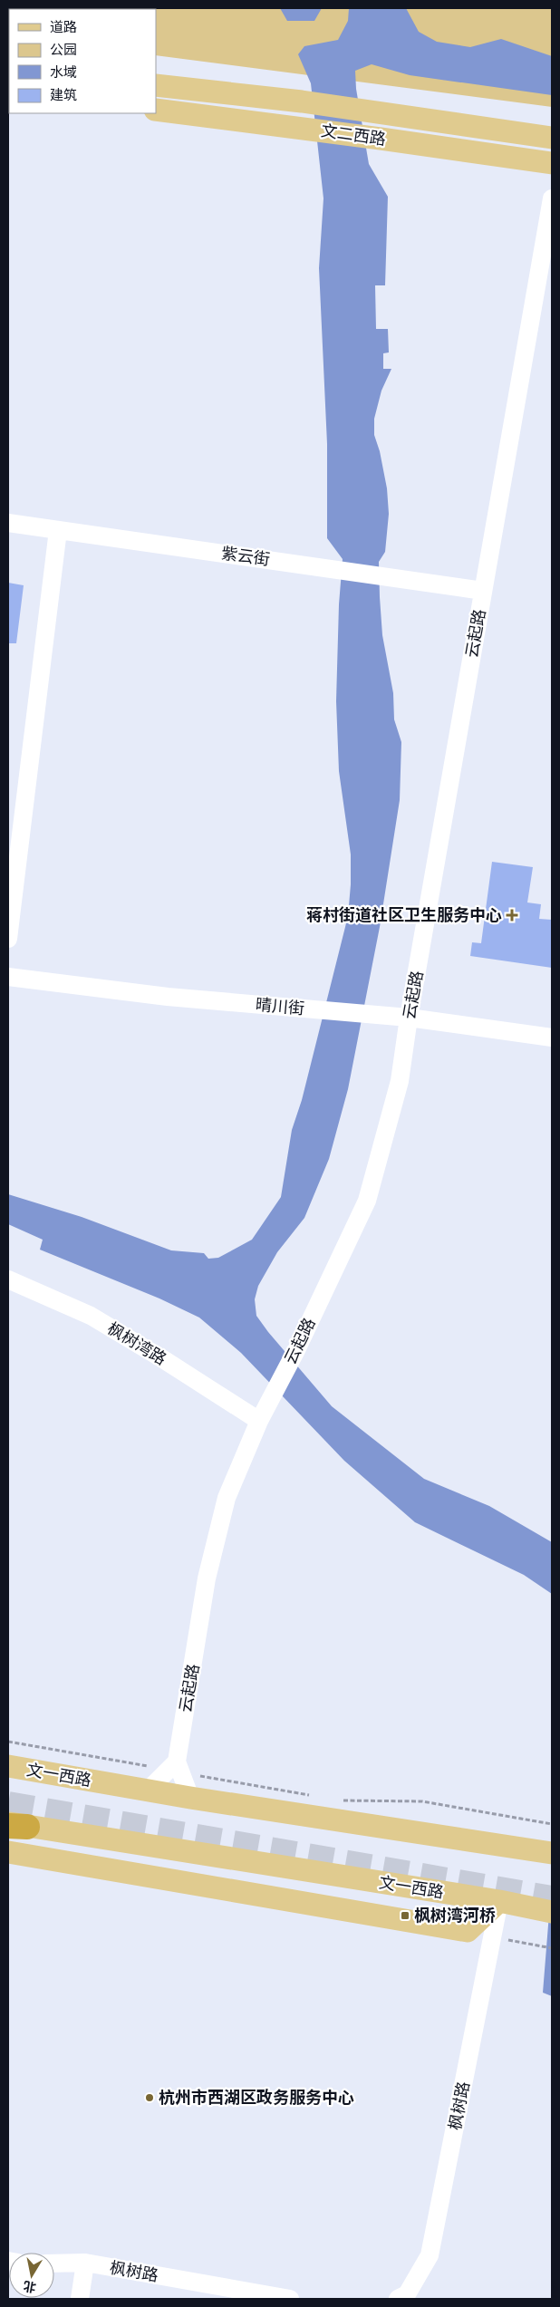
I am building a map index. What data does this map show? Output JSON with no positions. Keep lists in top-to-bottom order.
{
  "streets": {
    "main road": ["文二西路", "文一西路"],
    "street": [
      "紫云街",
      "云起路",
      "晴川街",
      "枫树湾路",
      "枫树路"
    ]
  },
  "crossings": [
    ["紫云街", "云起路"],
    ["云起路", "晴川街"],
    ["云起路", "枫树湾路"],
    ["云起路", "文一西路"],
    ["文一西路", "枫树路"]
  ],
  "places": {
    "health": ["蒋村街道社区卫生服务中心"],
    "transit": ["枫树湾河桥"],
    "other": ["杭州市西湖区政务服务中心"]
  },
  "legend": [
    "道路",
    "公园",
    "水域",
    "建筑"
  ],
  "north": "bottom"
}
